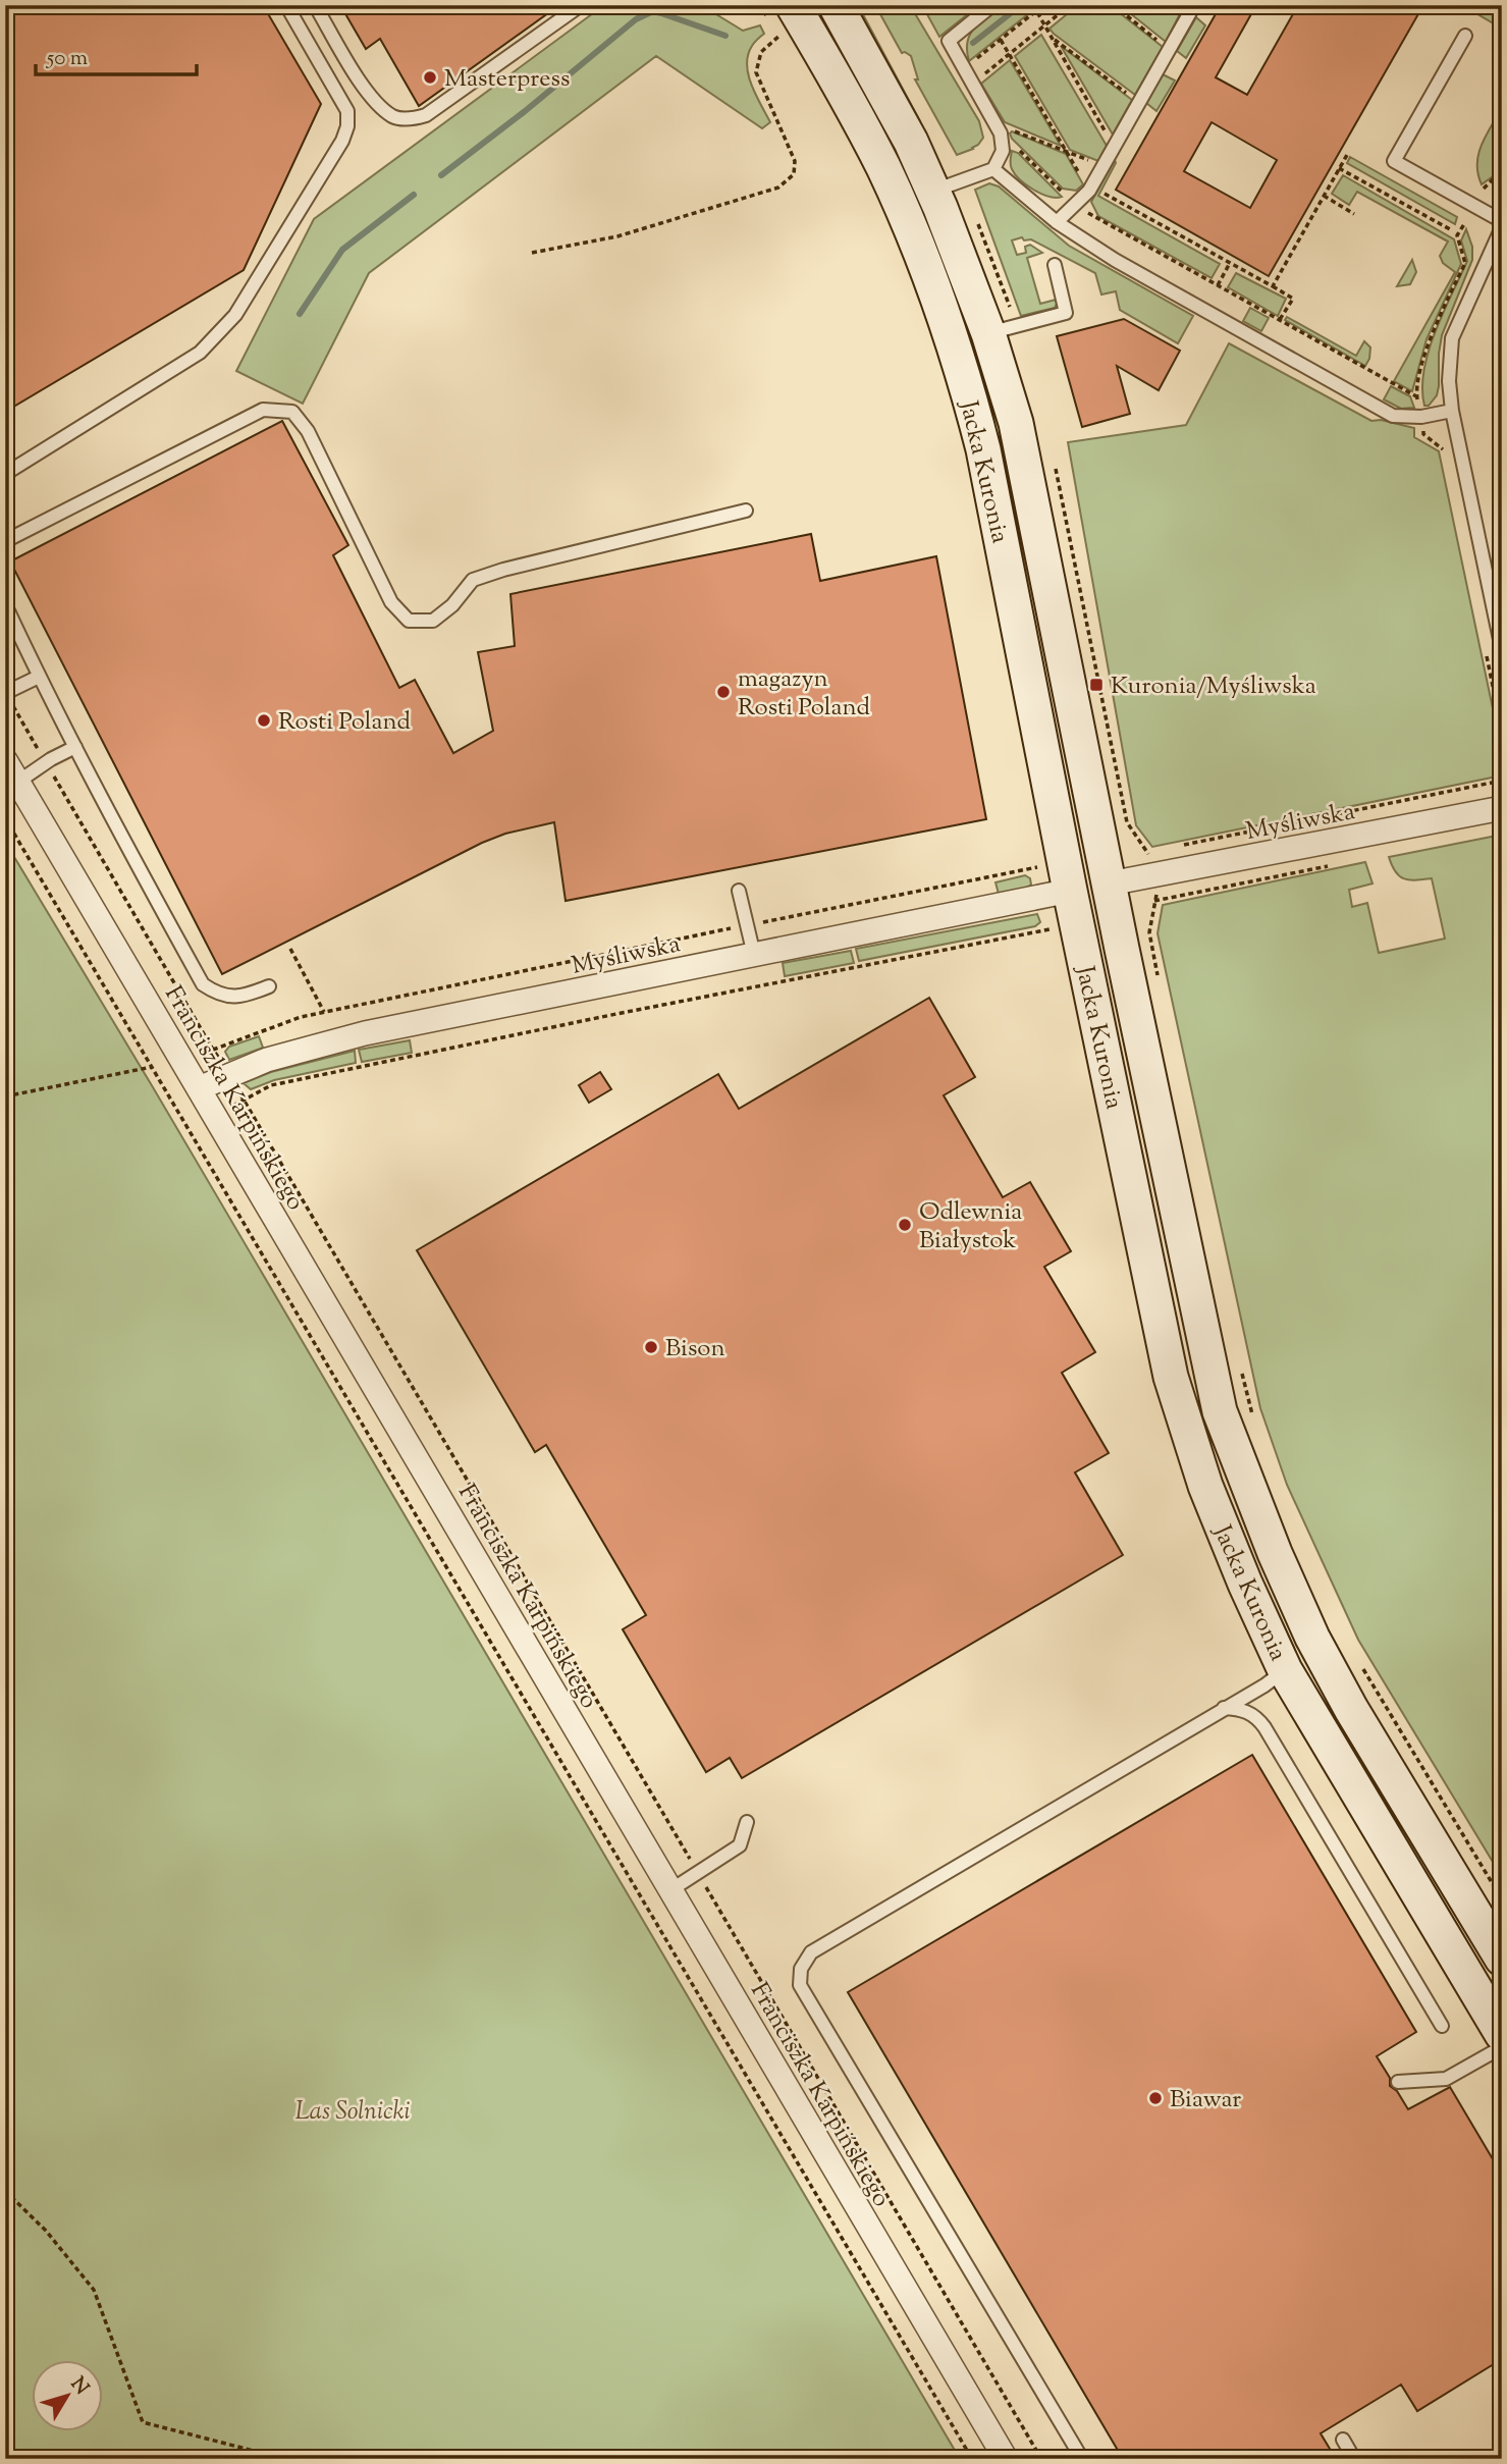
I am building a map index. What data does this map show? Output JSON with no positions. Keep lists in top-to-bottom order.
{
  "streets": {
    "main road": ["Jacka Kuronia"],
    "street": ["Myśliwska", "Franciszka Karpińskiego"]
  },
  "crossings": [
    ["Jacka Kuronia", "Myśliwska"],
    ["Myśliwska", "Franciszka Karpińskiego"]
  ],
  "parks": ["Las Solnicki"],
  "places": {
    "other": [
      "Masterpress",
      "magazyn Rosti Poland",
      "Rosti Poland",
      "Odlewnia Białystok",
      "Bison",
      "Biawar"
    ],
    "transit": ["Kuronia/Myśliwska"]
  },
  "scale_bar": "50 m",
  "north": "top right"
}
